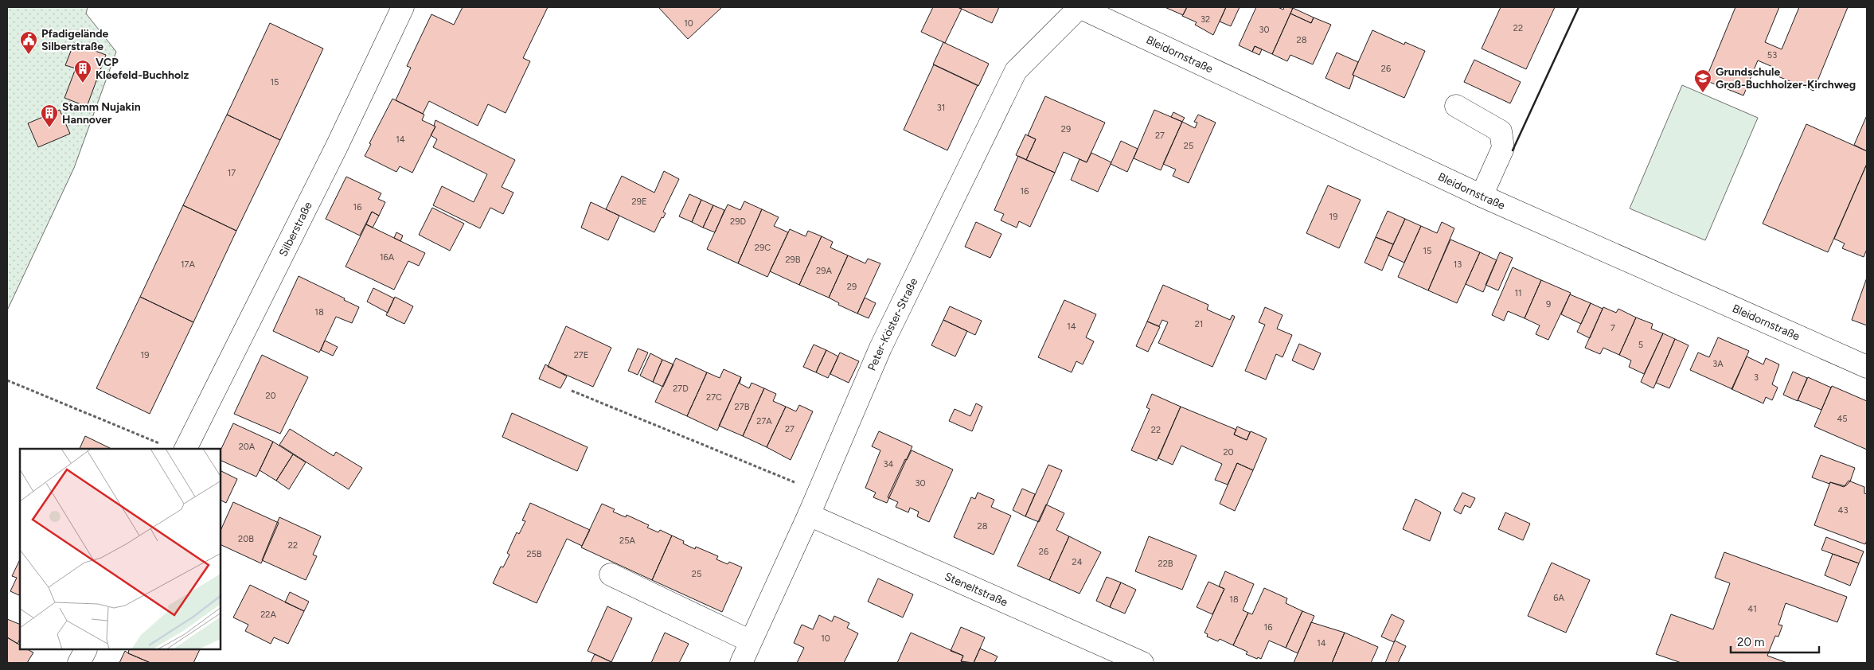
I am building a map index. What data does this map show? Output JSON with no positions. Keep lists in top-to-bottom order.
{
  "streets": {
    "street": [
      "Bleidornstraße",
      "Silberstraße",
      "Peter-Köster-Straße",
      "Steneltstraße"
    ]
  },
  "crossings": [
    ["Bleidornstraße", "Peter-Köster-Straße"],
    ["Peter-Köster-Straße", "Steneltstraße"]
  ],
  "places": {
    "public building": ["Pfadigelände Silberstraße"],
    "building": ["VCP Kleefeld-Buchholz", "Stamm Nujakin Hannover"],
    "school or university": ["Grundschule Groß-Buchholzer-Kirchweg"]
  },
  "house_numbers": [
    "32",
    "10",
    "22",
    "30",
    "28",
    "53",
    "26",
    "15",
    "31",
    "29",
    "27",
    "14",
    "25",
    "17",
    "16",
    "29E",
    "16",
    "19",
    "29D",
    "29C",
    "15",
    "16A",
    "29B",
    "17A",
    "13",
    "29A",
    "29",
    "11",
    "9",
    "18",
    "21",
    "14",
    "7",
    "5",
    "19",
    "27E",
    "3A",
    "3",
    "27D",
    "20",
    "27C",
    "27B",
    "45",
    "27A",
    "27",
    "22",
    "20A",
    "20",
    "34",
    "30",
    "43",
    "28",
    "20B",
    "25A",
    "22",
    "26",
    "25B",
    "24",
    "22B",
    "25",
    "6A",
    "18",
    "41",
    "22A",
    "16",
    "10",
    "14"
  ],
  "scale_bar": "20 m"
}
